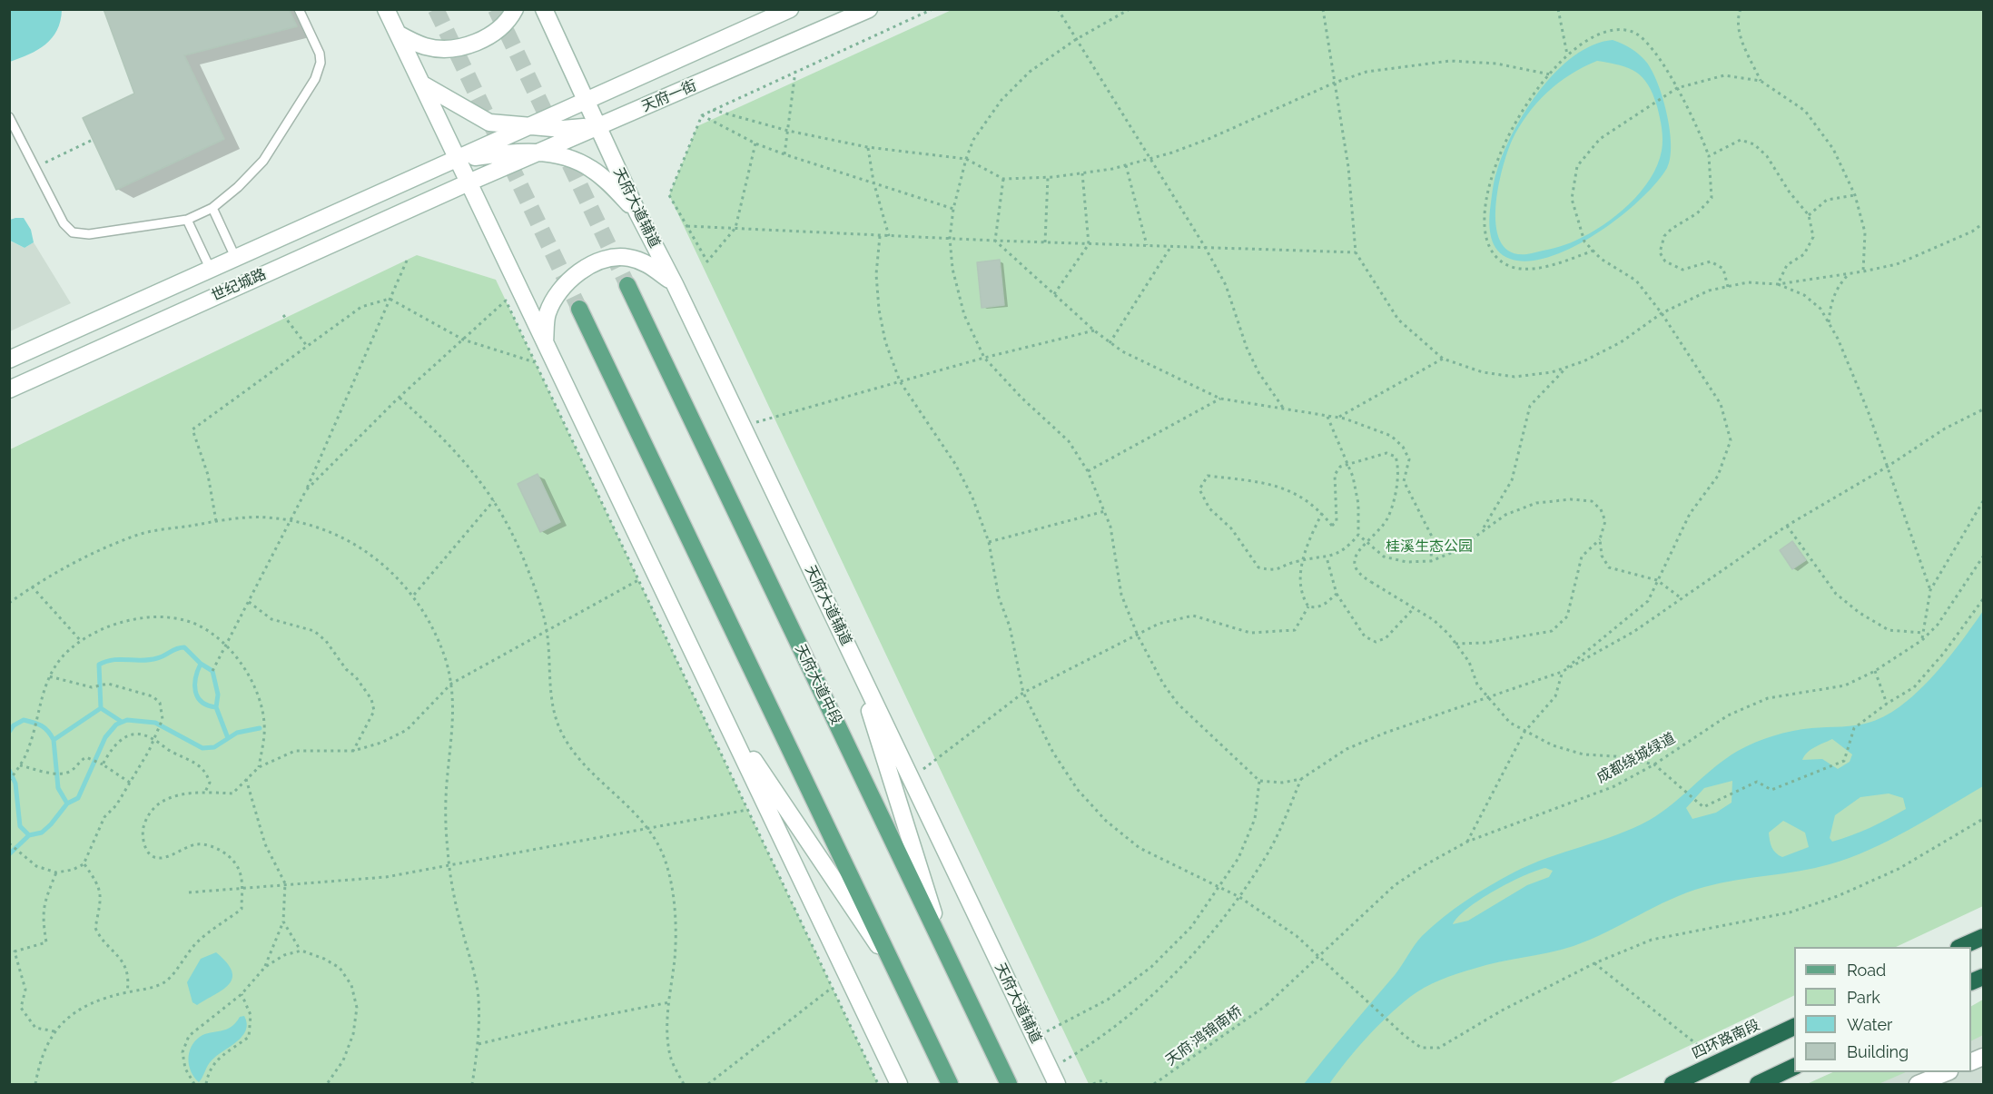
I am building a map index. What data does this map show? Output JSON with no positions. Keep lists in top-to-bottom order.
{
  "streets": {
    "highway": ["四环路南段"],
    "main road": ["天府大道中段"],
    "street": ["天府一街", "天府大道辅道", "世纪城路"],
    "path": ["成都绕城绿道", "天府·鸿锦南桥"]
  },
  "crossings": [
    ["天府一街", "天府大道辅道"],
    ["天府一街", "世纪城路"],
    ["成都绕城绿道", "天府·鸿锦南桥"]
  ],
  "parks": ["桂溪生态公园"],
  "legend": [
    "Road",
    "Park",
    "Water",
    "Building"
  ]
}
